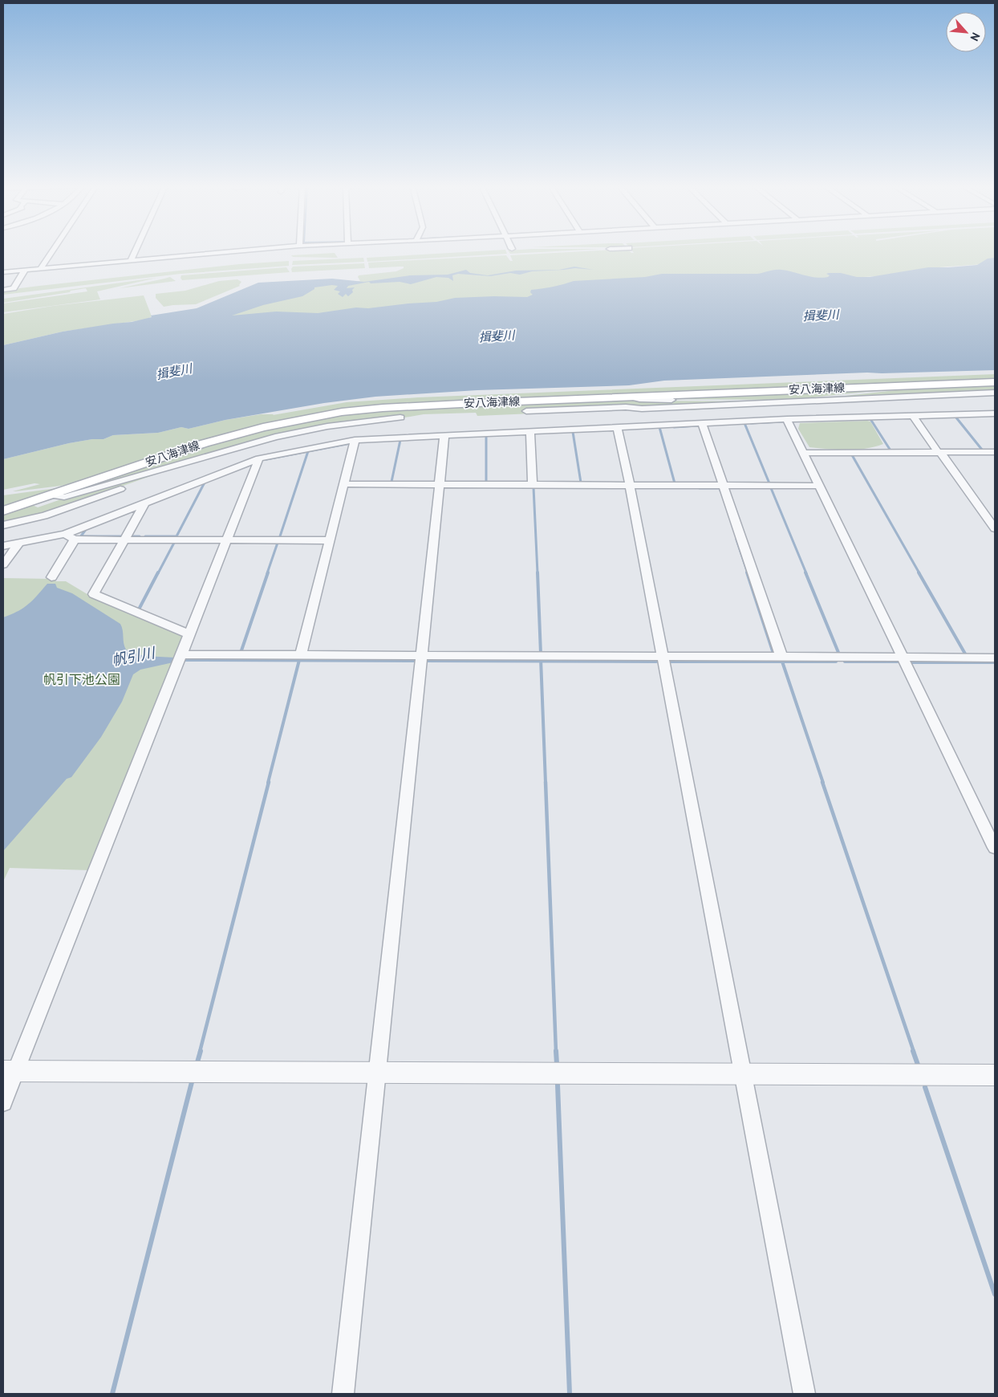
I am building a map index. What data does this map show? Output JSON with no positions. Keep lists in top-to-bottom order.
{
  "streets": {
    "main road": ["安八海津線"]
  },
  "water": ["揖斐川", "帆引川"],
  "parks": ["帆引下池公園"],
  "north": "bottom right"
}
